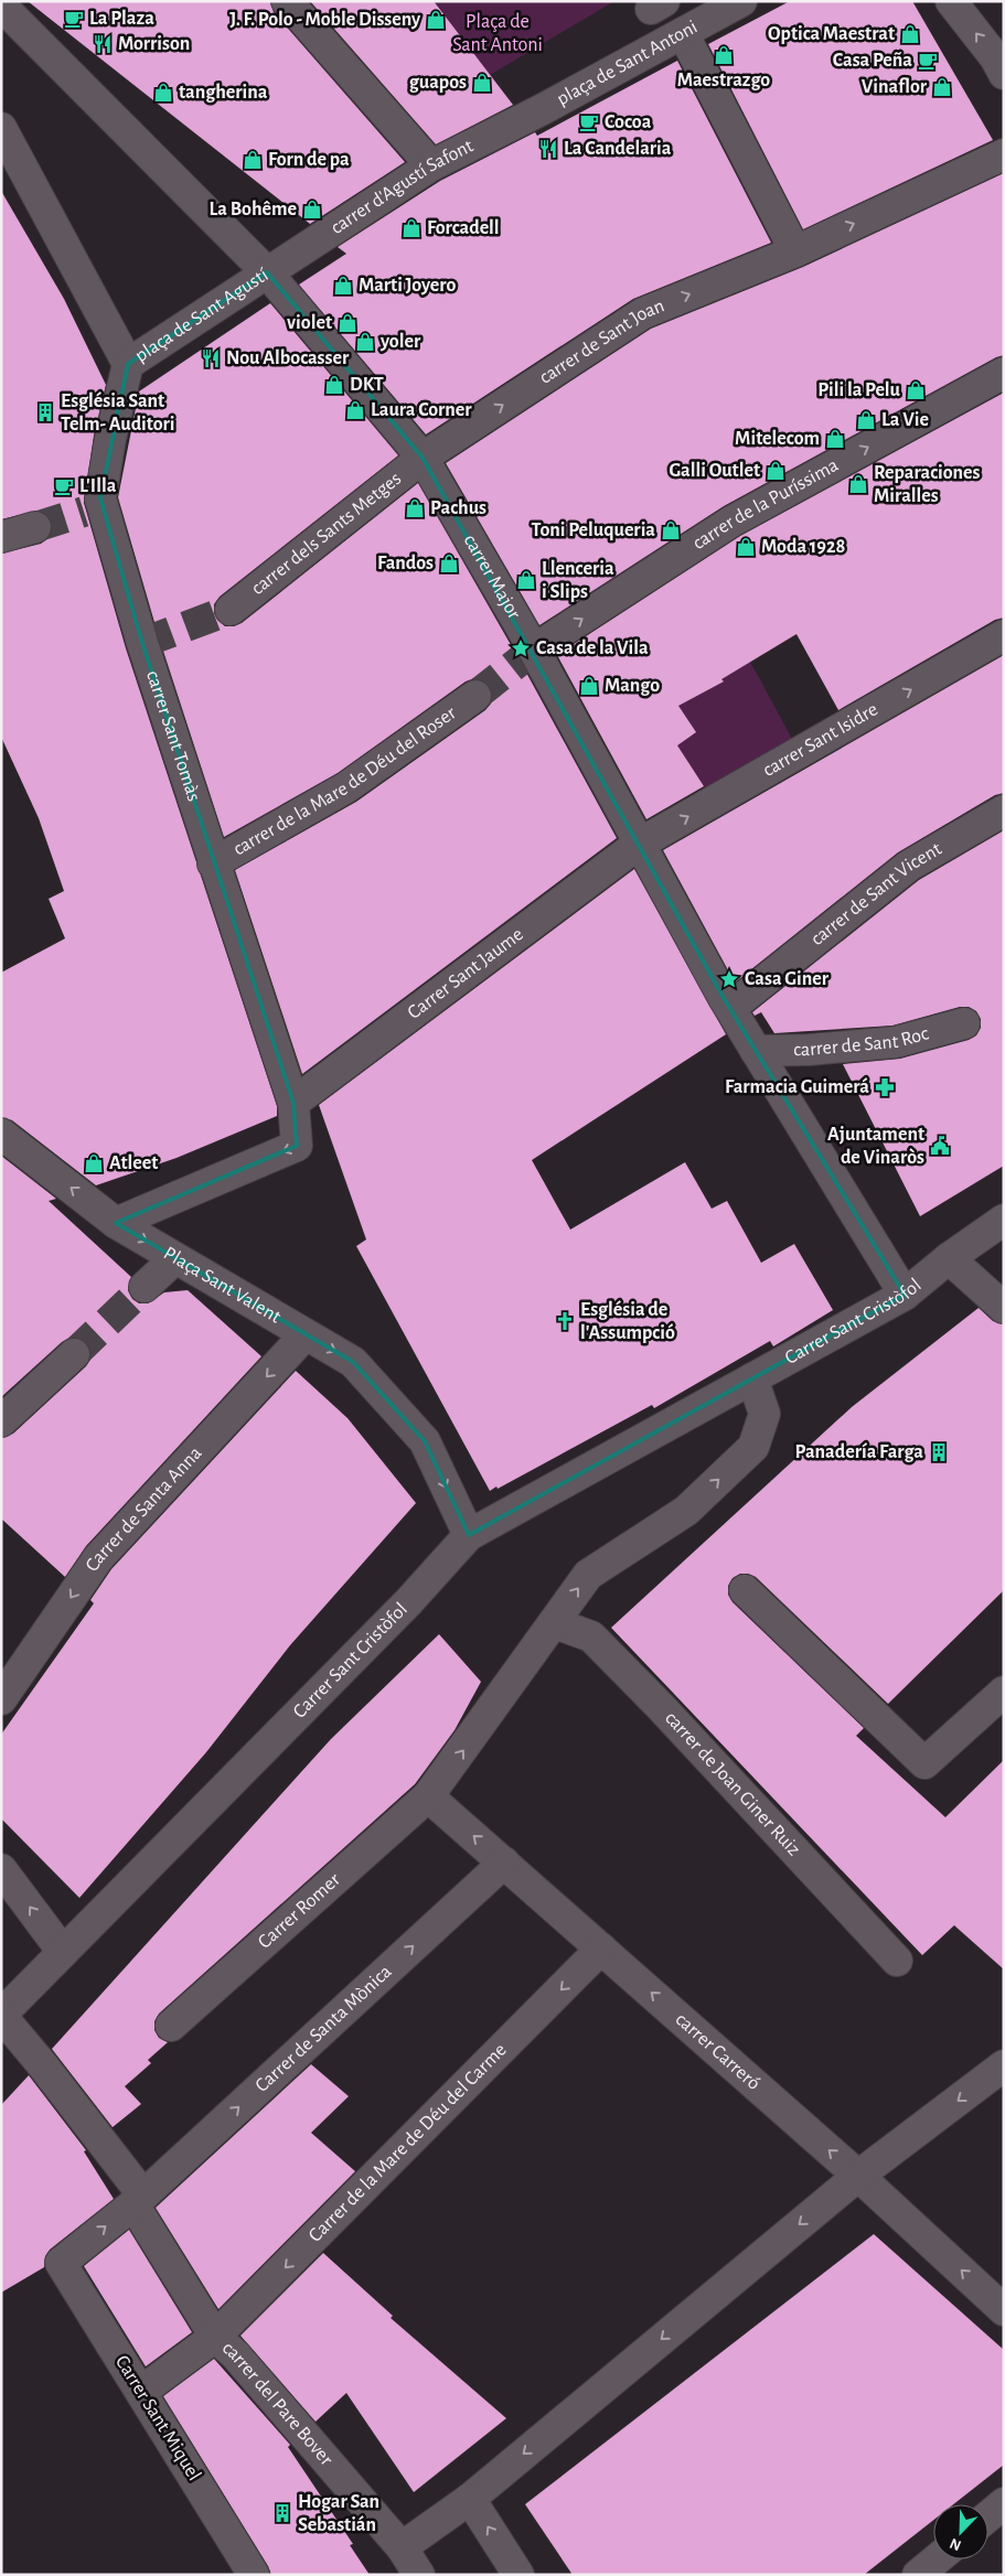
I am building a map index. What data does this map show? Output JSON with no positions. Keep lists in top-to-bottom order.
{
  "streets": {
    "street": [
      "plaça de Sant Antoni",
      "carrer d'Agustí Safont",
      "plaça de Sant Agustí",
      "carrer de Sant Joan",
      "carrer de la Puríssima",
      "carrer dels Sants Metges",
      "carrer Major",
      "carrer Sant Tomàs",
      "carrer Sant Isidre",
      "carrer de la Mare de Déu del Roser",
      "carrer de Sant Vicent",
      "Carrer Sant Jaume",
      "carrer de Sant Roc",
      "Plaça Sant Valent",
      "Carrer Sant Cristòfol",
      "Carrer de Santa Anna",
      "carrer de Joan Giner Ruiz",
      "Carrer Romer",
      "Carrer de Santa Mònica",
      "carrer Carreró",
      "Carrer de la Mare de Déu del Carme",
      "carrer del Pare Bover",
      "Carrer Sant Miquel"
    ]
  },
  "crossings": [
    ["plaça de Sant Antoni", "carrer d'Agustí Safont"],
    ["carrer d'Agustí Safont", "plaça de Sant Agustí"],
    ["carrer d'Agustí Safont", "carrer Major"],
    ["plaça de Sant Agustí", "carrer Major"],
    ["plaça de Sant Agustí", "carrer Sant Tomàs"],
    ["carrer de Sant Joan", "carrer dels Sants Metges"],
    ["carrer de Sant Joan", "carrer Major"],
    ["carrer de la Puríssima", "carrer Major"],
    ["carrer dels Sants Metges", "carrer Major"],
    ["carrer Major", "carrer Sant Isidre"],
    ["carrer Major", "carrer de Sant Vicent"],
    ["carrer Major", "Carrer Sant Jaume"],
    ["carrer Major", "carrer de Sant Roc"],
    ["carrer Major", "Carrer Sant Cristòfol"],
    ["carrer Sant Tomàs", "carrer de la Mare de Déu del Roser"],
    ["carrer Sant Tomàs", "Carrer Sant Jaume"],
    ["carrer Sant Isidre", "Carrer Sant Jaume"],
    ["Plaça Sant Valent", "Carrer Sant Cristòfol"],
    ["Plaça Sant Valent", "Carrer de Santa Anna"],
    ["Carrer Romer", "carrer Carreró"],
    ["Carrer de Santa Mònica", "carrer Carreró"],
    ["Carrer de Santa Mònica", "Carrer Sant Miquel"],
    ["carrer Carreró", "Carrer de la Mare de Déu del Carme"],
    ["Carrer de la Mare de Déu del Carme", "carrer del Pare Bover"],
    ["Carrer de la Mare de Déu del Carme", "Carrer Sant Miquel"]
  ],
  "one_way": [
    "carrer de Sant Joan",
    "carrer de la Puríssima",
    "carrer Sant Isidre",
    "Carrer de Santa Anna",
    "Carrer de Santa Mònica",
    "carrer Carreró",
    "Carrer de la Mare de Déu del Carme"
  ],
  "parks": ["Plaça de Sant Antoni"],
  "places": {
    "cafe": [
      "La Plaza",
      "Casa Peña",
      "Cocoa",
      "L'Illa"
    ],
    "shop": [
      "J. F. Polo - Moble Disseny",
      "Optica Maestrat",
      "Maestrazgo",
      "guapos",
      "Vinaflor",
      "tangherina",
      "Forn de pa",
      "La Bohême",
      "Forcadell",
      "Marti Joyero",
      "violet",
      "yoler",
      "DKT",
      "Pili la Pelu",
      "Laura Corner",
      "La Vie",
      "Mitelecom",
      "Galli Outlet",
      "Reparaciones Miralles",
      "Pachus",
      "Toni Peluqueria",
      "Moda 1928",
      "Fandos",
      "Llenceria i Slips",
      "Mango",
      "Atleet"
    ],
    "restaurant": ["Morrison", "La Candelaria", "Nou Albocasser"],
    "building": ["Església Sant Telm- Auditori", "Panadería Farga", "Hogar San Sebastián"],
    "place": ["Casa de la Vila", "Casa Giner"],
    "pharmacy": ["Farmacia Guimerá"],
    "public building": ["Ajuntament de Vinaròs"],
    "church": ["Església de l'Assumpció"]
  },
  "north": "bottom left"
}
